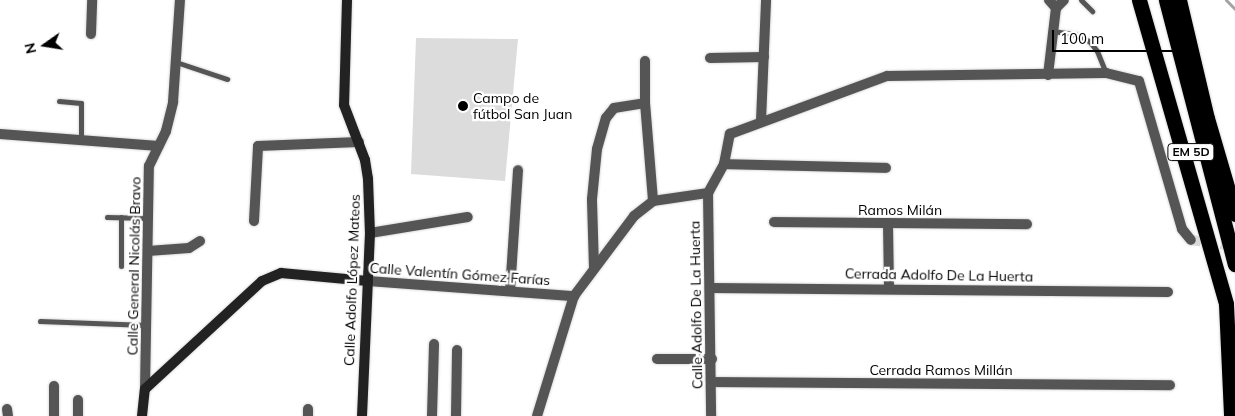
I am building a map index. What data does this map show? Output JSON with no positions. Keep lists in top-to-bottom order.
{
  "streets": {
    "highway": ["EM 5D"],
    "main road": ["Calle Valentín Gómez Farías", "Calle Adolfo López Mateos"],
    "street": [
      "Ramos Milán",
      "Calle General Nicolás Bravo",
      "Cerrada Adolfo De La Huerta",
      "Calle Adolfo De La Huerta",
      "Cerrada Ramos Millán"
    ]
  },
  "crossings": [
    ["Calle General Nicolás Bravo", "Calle Valentín Gómez Farías"],
    ["Calle Valentín Gómez Farías", "Calle Adolfo López Mateos"],
    ["Cerrada Adolfo De La Huerta", "Calle Adolfo De La Huerta"],
    ["Calle Adolfo De La Huerta", "Cerrada Ramos Millán"]
  ],
  "places": ["Campo de fútbol San Juan"],
  "scale_bar": "100 m",
  "north": "left"
}
